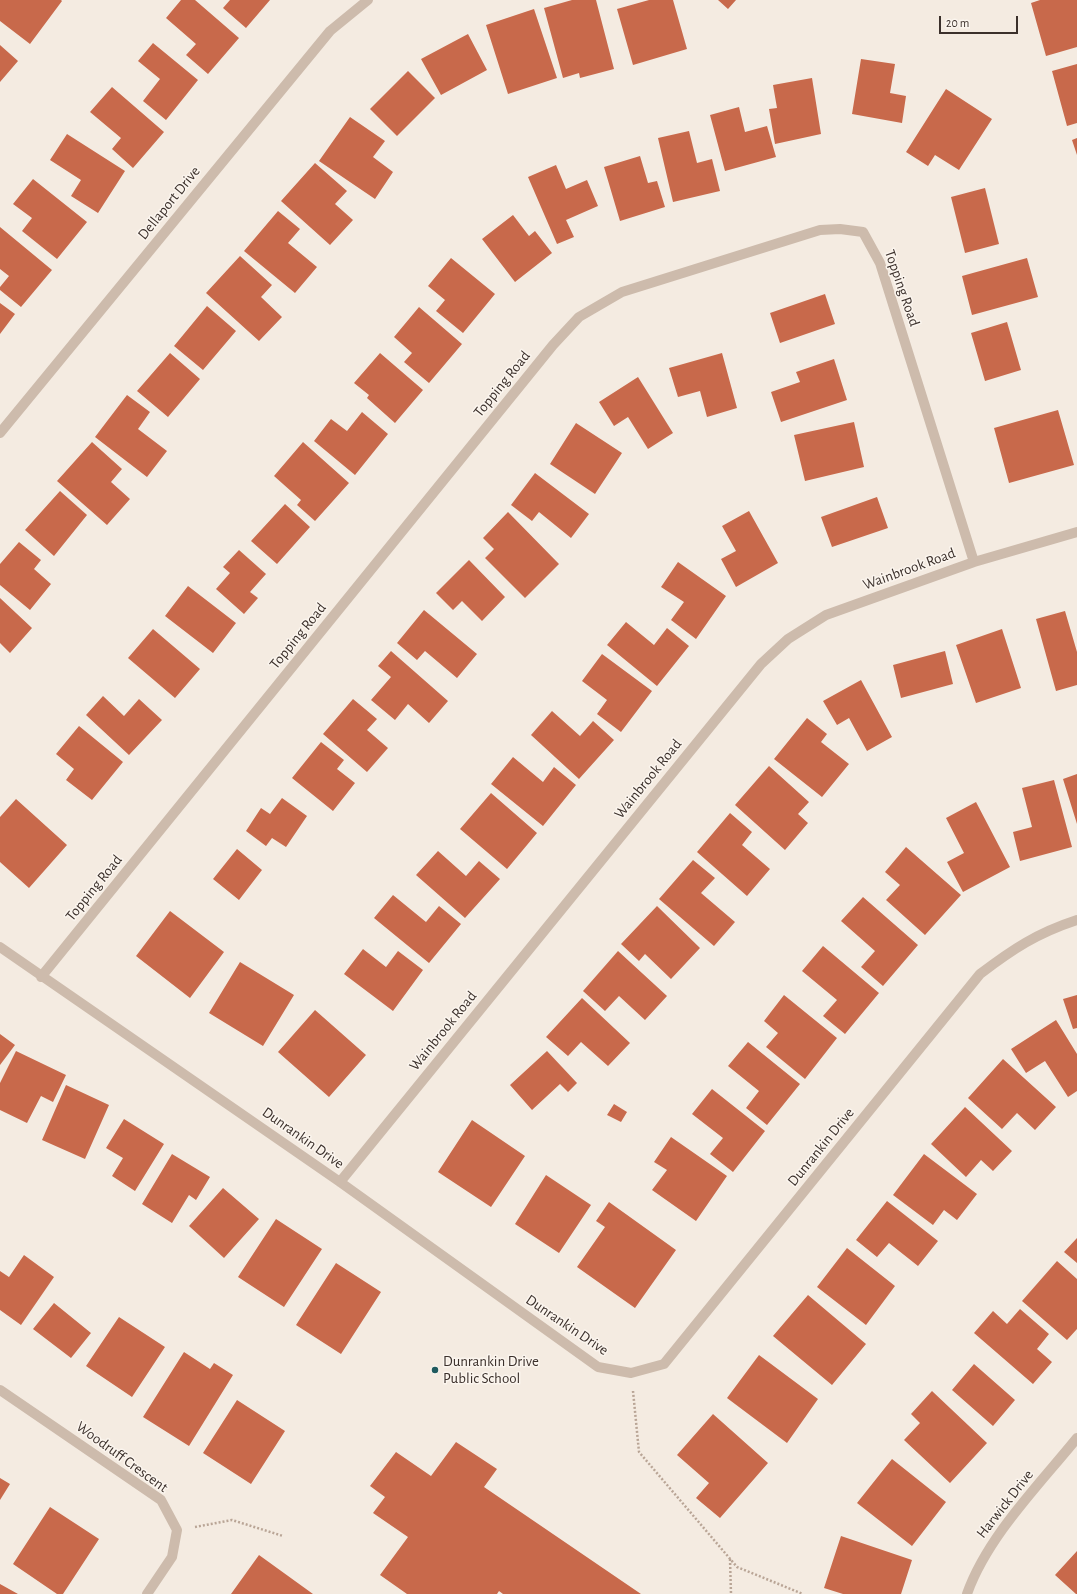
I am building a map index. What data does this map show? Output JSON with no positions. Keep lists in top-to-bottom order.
{
  "streets": {
    "street": [
      "Dellaport Drive",
      "Topping Road",
      "Wainbrook Road",
      "Dunrankin Drive",
      "Woodruff Crescent",
      "Harwick Drive"
    ]
  },
  "crossings": [
    ["Topping Road", "Wainbrook Road"],
    ["Topping Road", "Dunrankin Drive"],
    ["Wainbrook Road", "Dunrankin Drive"]
  ],
  "places": ["Dunrankin Drive Public School"],
  "scale_bar": "20 m"
}
